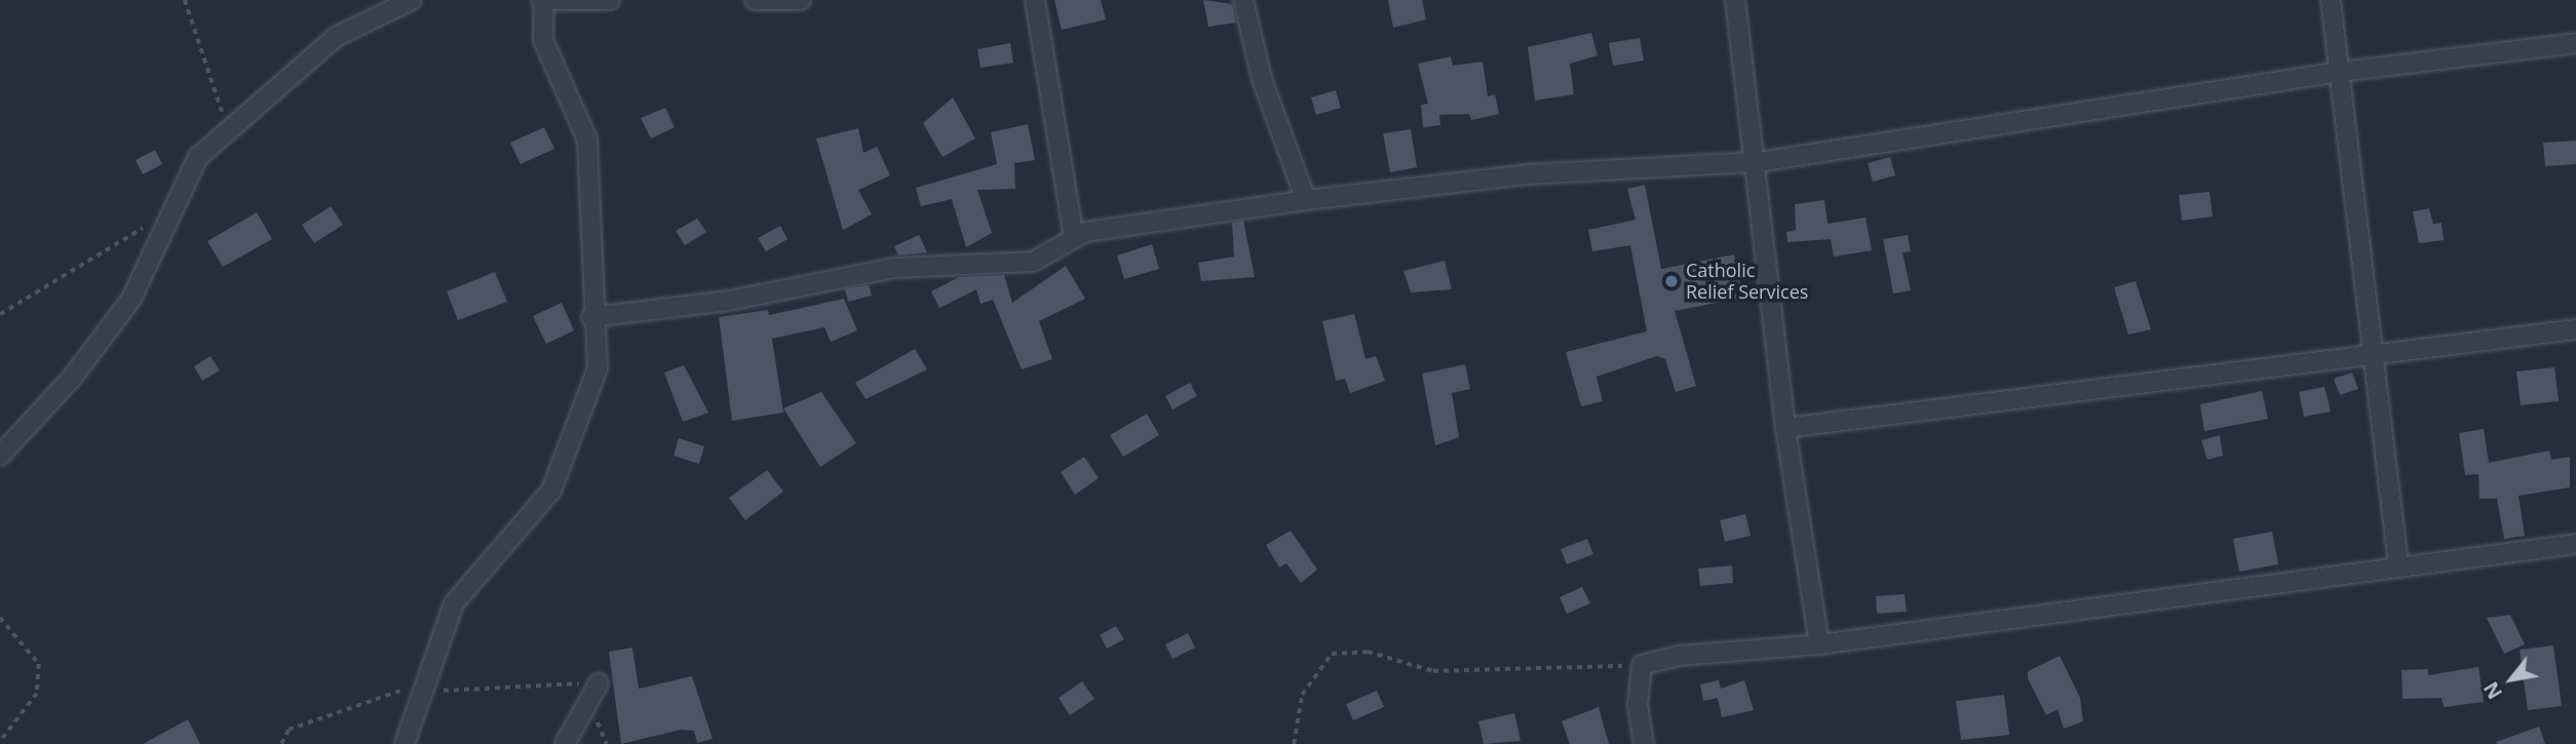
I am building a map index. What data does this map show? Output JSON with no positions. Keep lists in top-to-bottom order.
{
  "places": ["Catholic Relief Services"],
  "north": "bottom left"
}
